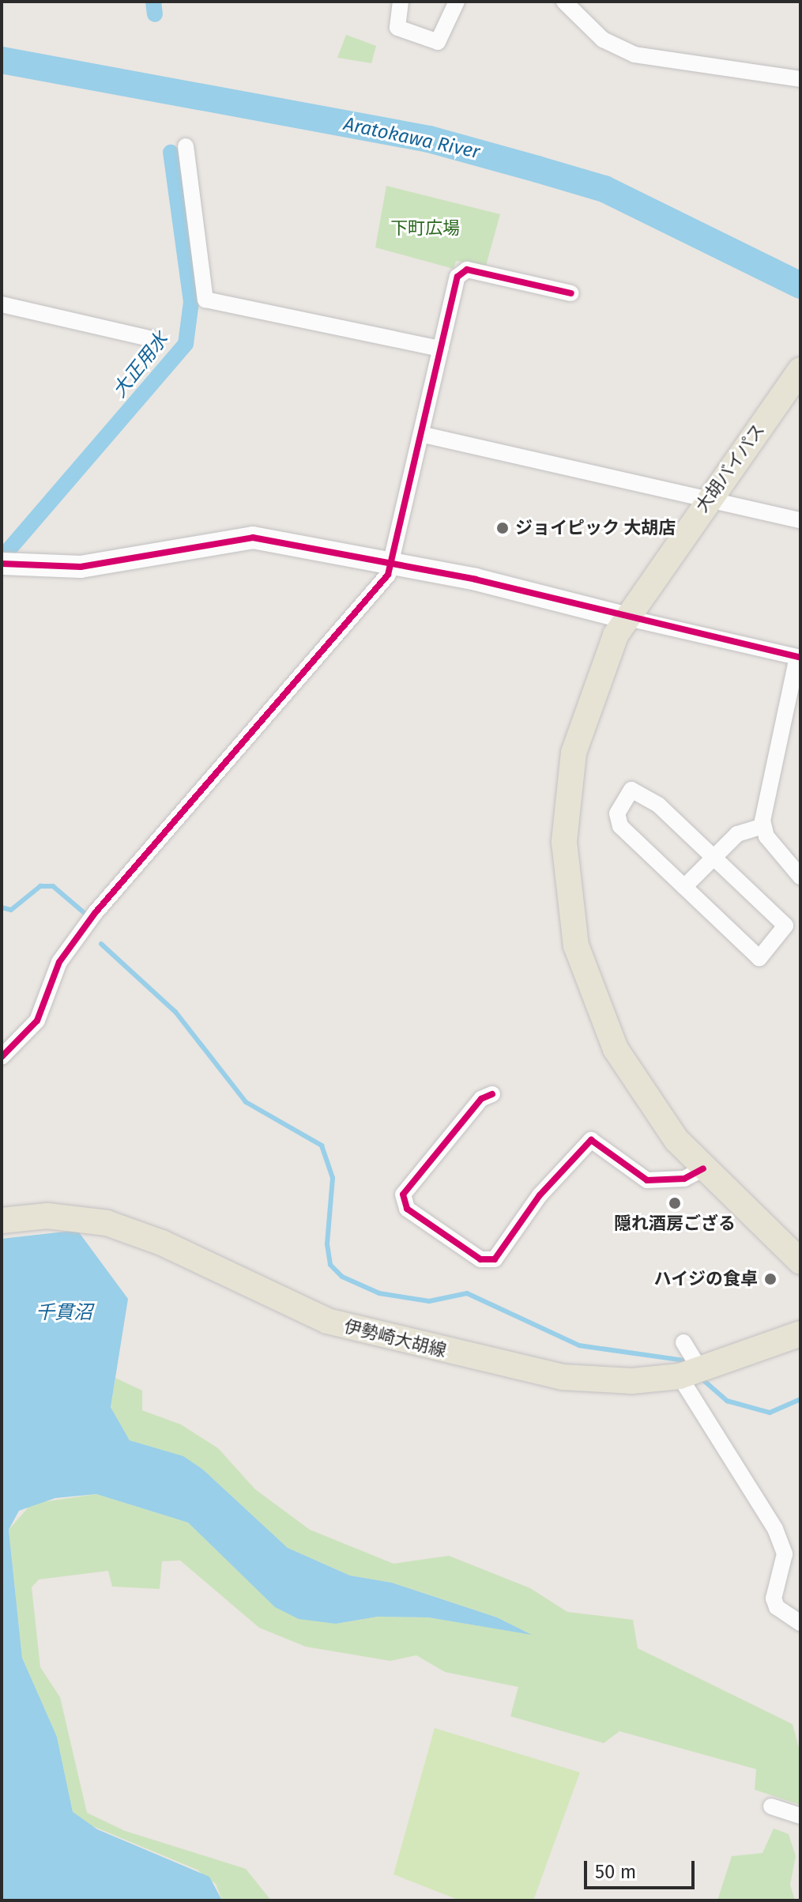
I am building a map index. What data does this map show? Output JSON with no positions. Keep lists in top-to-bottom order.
{
  "streets": {
    "main road": ["大胡バイパス", "伊勢崎大胡線"]
  },
  "water": ["Aratokawa River", "大正用水", "千貫沼"],
  "parks": ["下町広場"],
  "places": ["ジョイピック 大胡店", "隠れ酒房ござる", "ハイジの食卓"],
  "scale_bar": "50 m"
}
